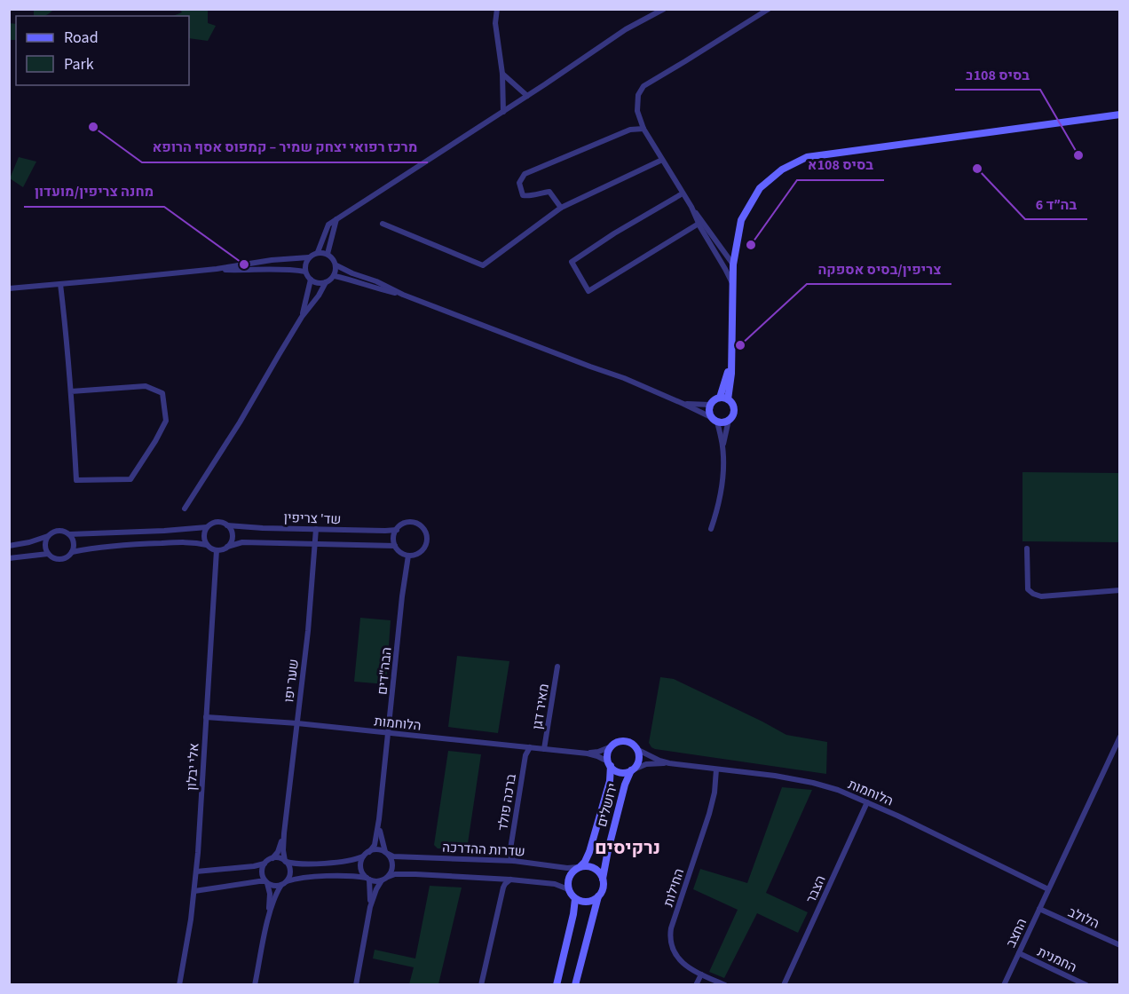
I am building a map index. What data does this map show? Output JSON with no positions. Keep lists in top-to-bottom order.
{
  "streets": {
    "street": [
      "שד' צריפין",
      "הבה\"דים",
      "שער יפו",
      "מאיר דגן",
      "הלוחמות",
      "אלי יבלון",
      "ברכה פולד",
      "ירושלים",
      "שדרות ההדרכה",
      "החילות",
      "הצבר",
      "הלולב",
      "החצב",
      "החמנית"
    ]
  },
  "crossings": [
    ["שד' צריפין", "הבה\"דים"],
    ["שד' צריפין", "שער יפו"],
    ["שד' צריפין", "אלי יבלון"],
    ["הבה\"דים", "הלוחמות"],
    ["הבה\"דים", "שדרות ההדרכה"],
    ["שער יפו", "הלוחמות"],
    ["מאיר דגן", "הלוחמות"],
    ["הלוחמות", "אלי יבלון"],
    ["הלוחמות", "ברכה פולד"],
    ["הלוחמות", "ירושלים"],
    ["הלוחמות", "החילות"],
    ["הלוחמות", "הצבר"],
    ["הלוחמות", "החצב"],
    ["ברכה פולד", "שדרות ההדרכה"],
    ["ירושלים", "שדרות ההדרכה"],
    ["הלולב", "החצב"],
    ["החצב", "החמנית"]
  ],
  "districts": ["נרקיסים"],
  "places": [
    "מרכז רפואי יצחק שמיר – קמפוס אסף הרופא",
    "בסיס 108ב",
    "בה״ד 6",
    "בסיס 108א",
    "מחנה צריפין/מועדון",
    "צריפין/בסיס אספקה"
  ],
  "legend": ["Road", "Park"]
}
